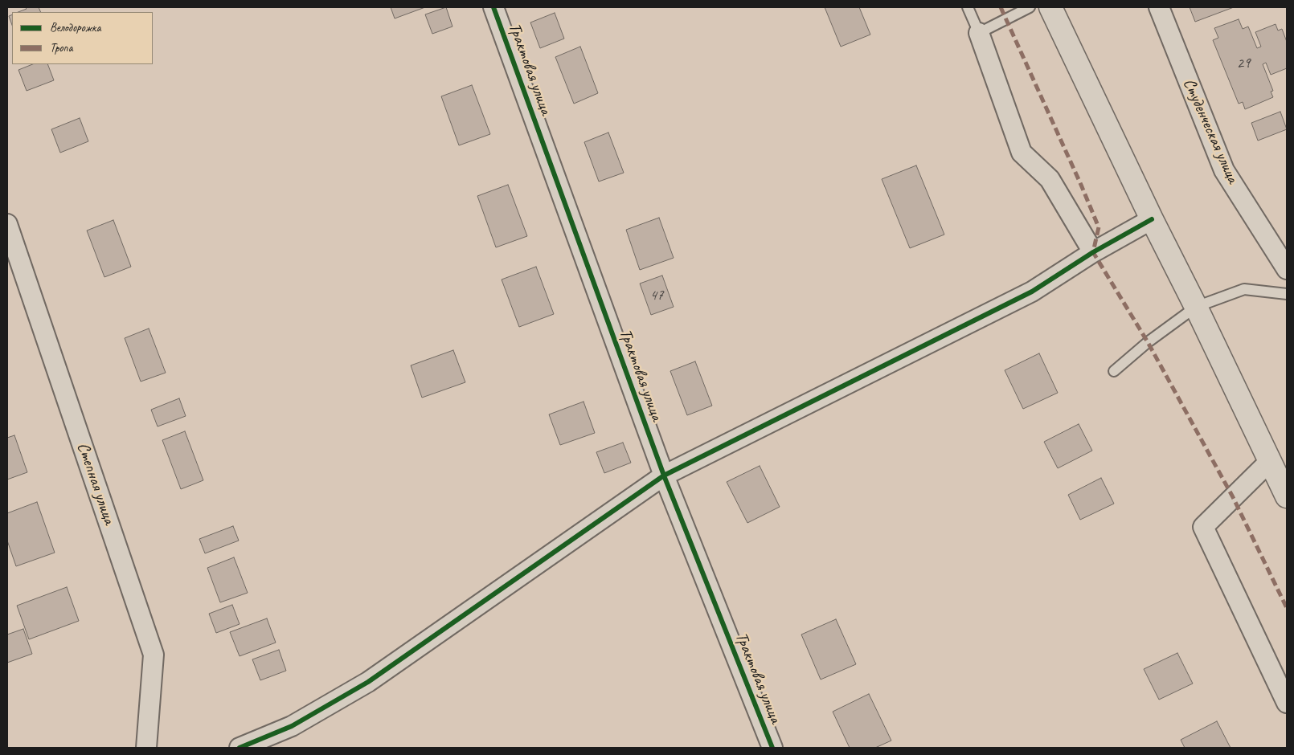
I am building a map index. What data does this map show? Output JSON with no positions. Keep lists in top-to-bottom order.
{
  "streets": {
    "street": ["Трактовая улица", "Студенческая улица", "Степная улица"]
  },
  "house_numbers": ["29", "47"],
  "legend": ["Велодорожка", "Тропа"]
}
